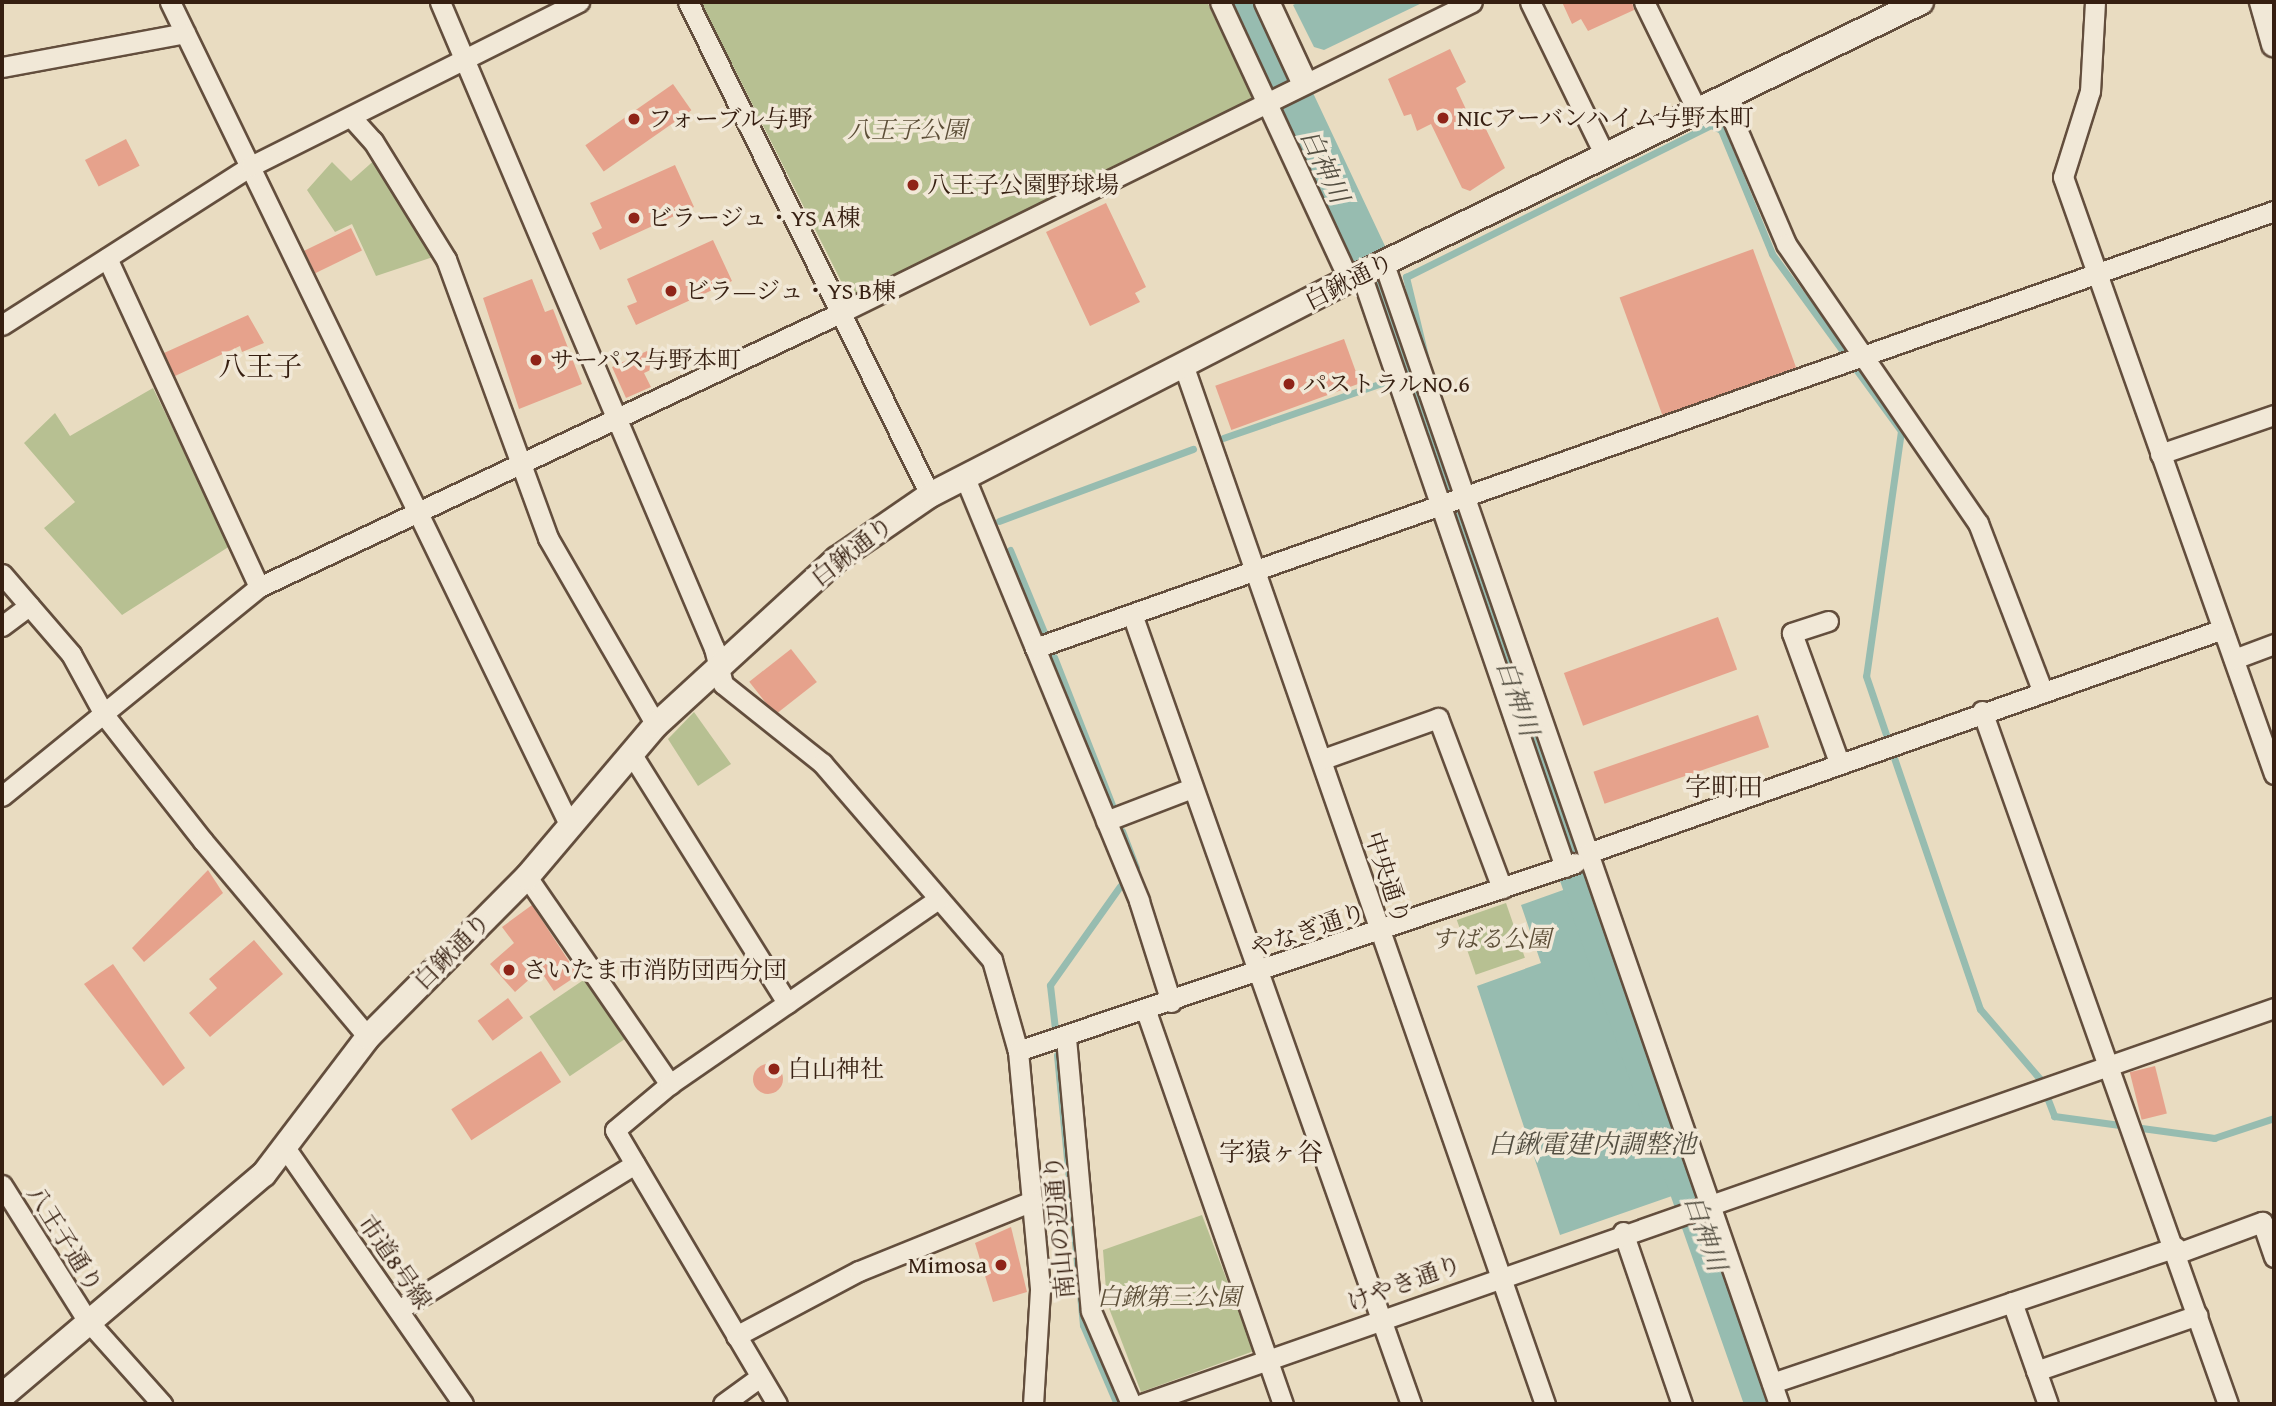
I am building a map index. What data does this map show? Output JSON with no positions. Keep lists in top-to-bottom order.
{
  "streets": {
    "street": [
      "白鍬通り",
      "中央通り",
      "やなぎ通り",
      "南山の辺通り",
      "八王子通り",
      "市道8号線",
      "けやき通り"
    ]
  },
  "crossings": [
    ["白鍬通り", "中央通り"],
    ["白鍬通り", "八王子通り"],
    ["白鍬通り", "市道8号線"],
    ["中央通り", "やなぎ通り"],
    ["中央通り", "けやき通り"],
    ["やなぎ通り", "南山の辺通り"]
  ],
  "districts": ["八王子", "字町田", "字猿ヶ谷"],
  "water": ["白神川", "白鍬電建内調整池"],
  "parks": ["八王子公園", "すばる公園", "白鍬第三公園"],
  "places": [
    "NICアーバンハイム与野本町",
    "フォーブル与野",
    "八王子公園野球場",
    "ビラージュ・YS A棟",
    "ビラ―ジュ・YS B棟",
    "サーパス与野本町",
    "パストラルNO.6",
    "さいたま市消防団西分団",
    "白山神社",
    "Mimosa"
  ]
}
